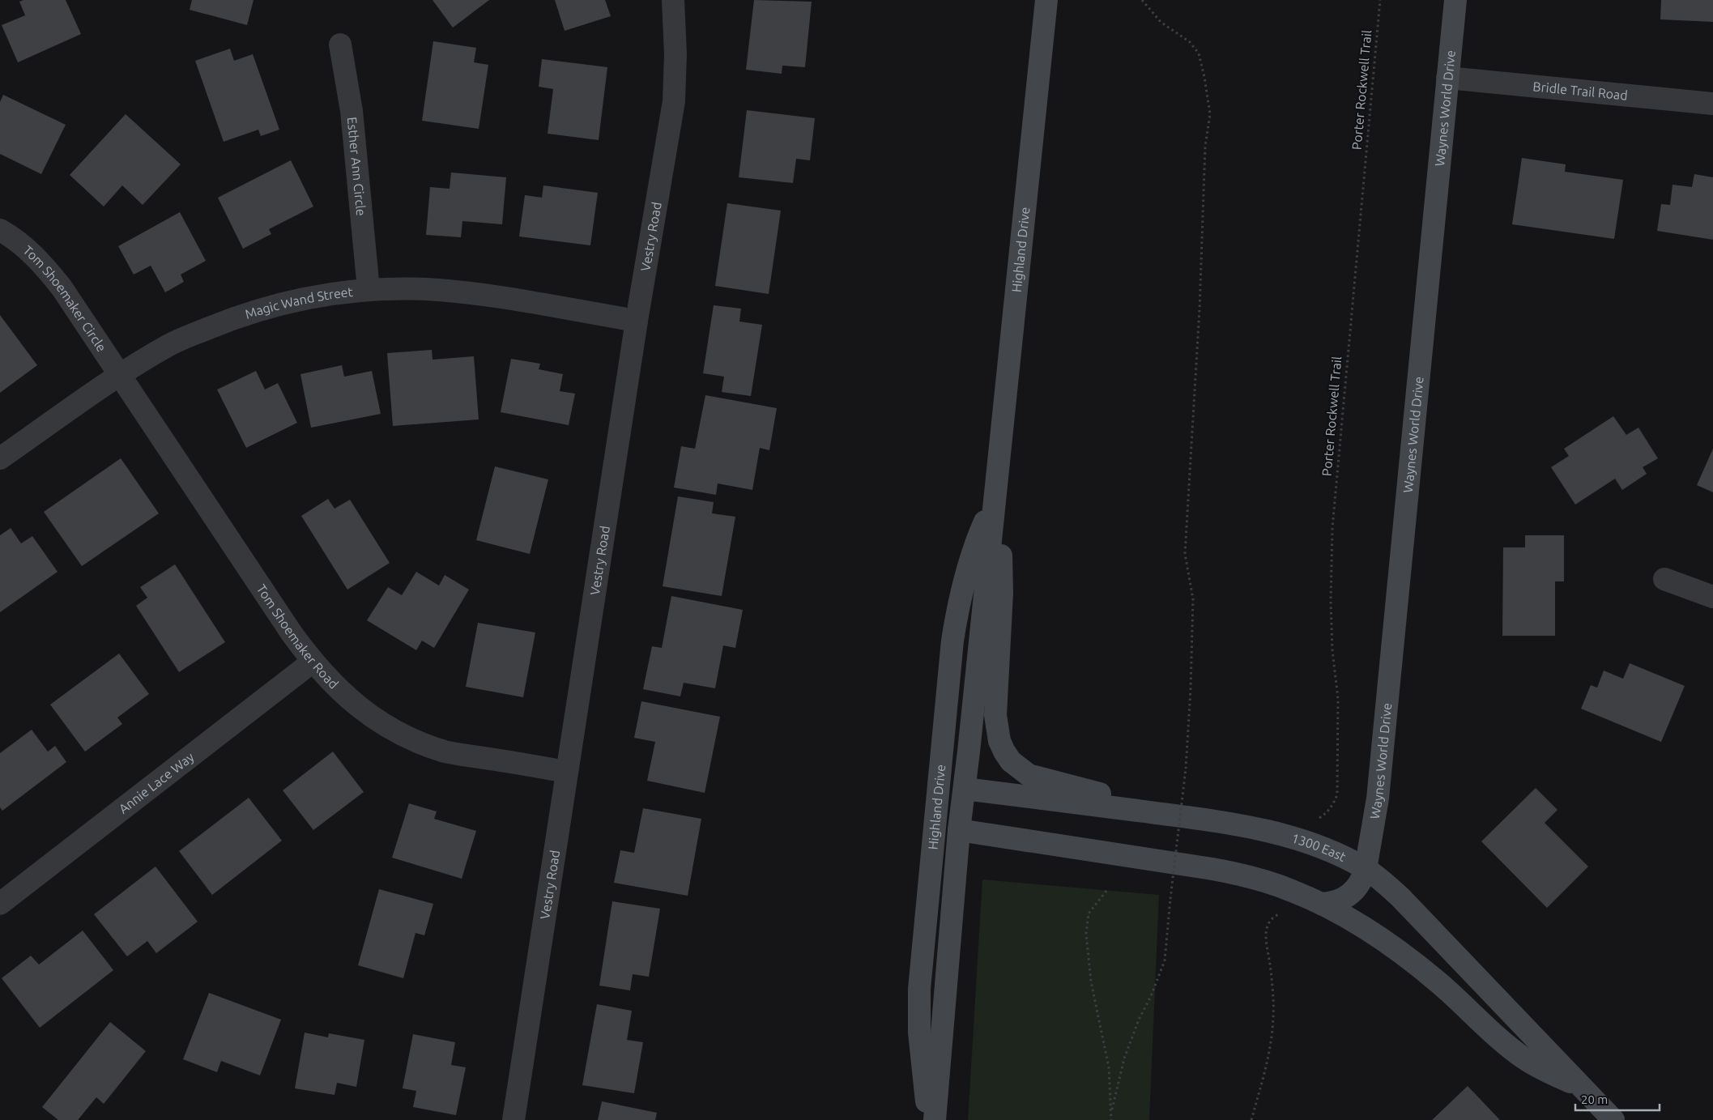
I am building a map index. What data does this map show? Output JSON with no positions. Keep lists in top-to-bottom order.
{
  "streets": {
    "main road": ["Waynes World Drive", "Highland Drive", "1300 East"],
    "street": [
      "Bridle Trail Road",
      "Esther Ann Circle",
      "Vestry Road",
      "Tom Shoemaker Circle",
      "Magic Wand Street",
      "Tom Shoemaker Road",
      "Annie Lace Way"
    ],
    "path": ["Porter Rockwell Trail"]
  },
  "crossings": [
    ["Bridle Trail Road", "Waynes World Drive"],
    ["Waynes World Drive", "1300 East"],
    ["Esther Ann Circle", "Magic Wand Street"],
    ["Vestry Road", "Magic Wand Street"],
    ["Vestry Road", "Tom Shoemaker Road"],
    ["Highland Drive", "1300 East"],
    ["Tom Shoemaker Circle", "Magic Wand Street"],
    ["Tom Shoemaker Circle", "Tom Shoemaker Road"],
    ["Magic Wand Street", "Tom Shoemaker Road"],
    ["Tom Shoemaker Road", "Annie Lace Way"]
  ],
  "scale_bar": "20 m"
}
